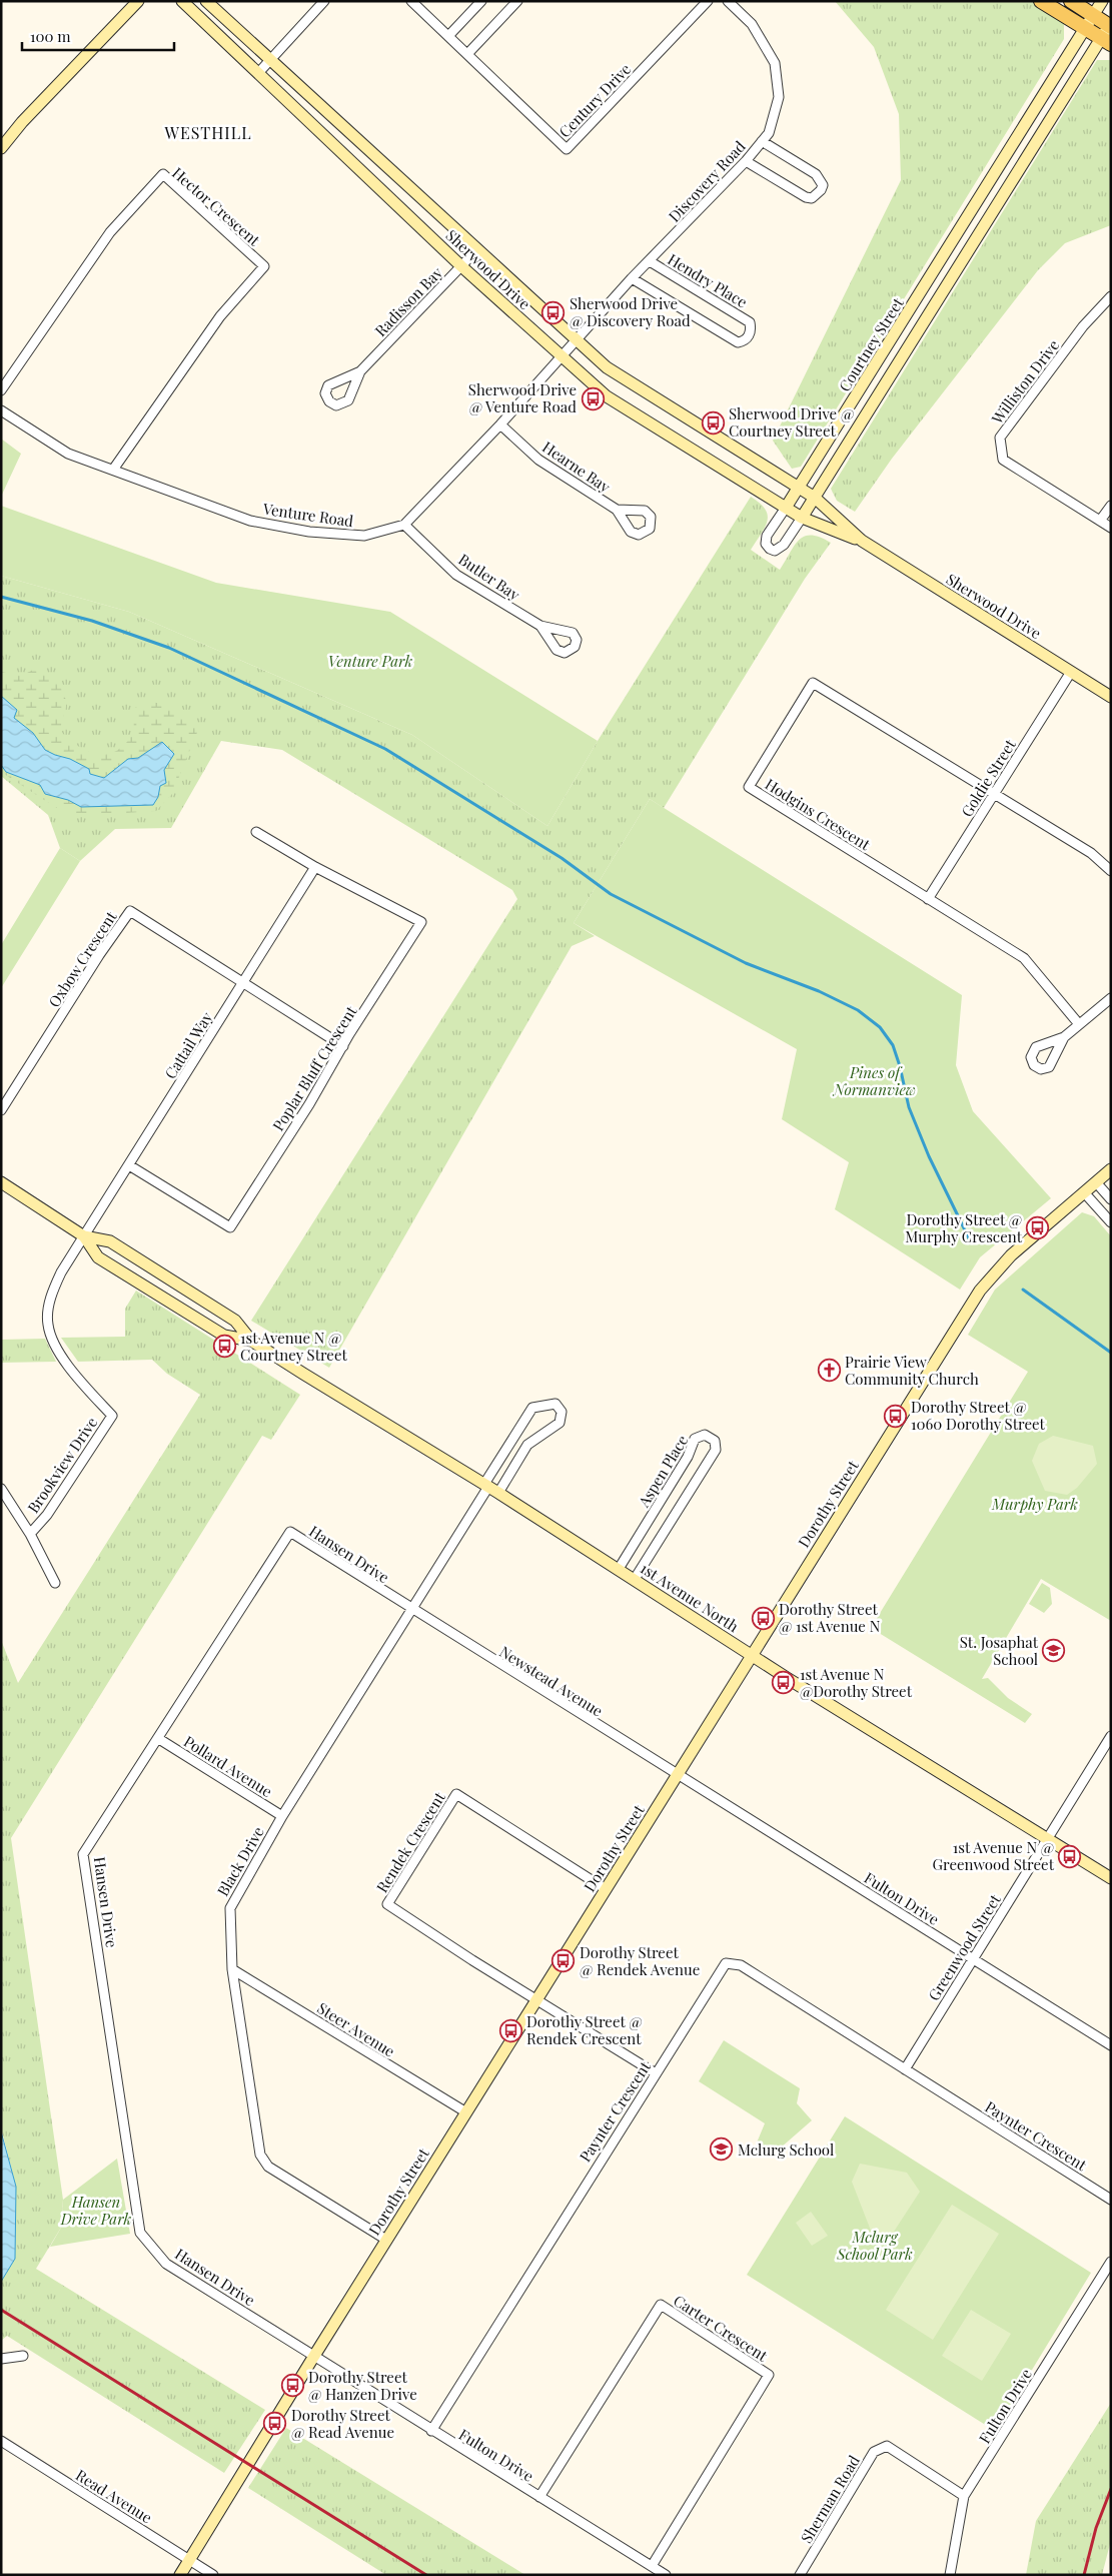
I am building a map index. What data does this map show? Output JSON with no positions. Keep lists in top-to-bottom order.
{
  "streets": {
    "street": [
      "Century Drive",
      "Discovery Road",
      "Hector Crescent",
      "Sherwood Drive",
      "Hendry Place",
      "Radisson Bay",
      "Courtney Street",
      "Williston Drive",
      "Hearne Bay",
      "Venture Road",
      "Butler Bay",
      "Goldie Street",
      "Hodgins Crescent",
      "Oxbow Crescent",
      "Cattail Way",
      "Poplar Bluff Crescent",
      "Brookview Drive",
      "Aspen Place",
      "Dorothy Street",
      "Hansen Drive",
      "1st Avenue North",
      "Newstead Avenue",
      "Pollard Avenue",
      "Rendek Crescent",
      "Black Drive",
      "Fulton Drive",
      "Greenwood Street",
      "Steer Avenue",
      "Paynter Crescent",
      "Carter Crescent",
      "Read Avenue",
      "Sherman Road"
    ]
  },
  "crossings": [
    ["Discovery Road", "Sherwood Drive"],
    ["Discovery Road", "Hendry Place"],
    ["Discovery Road", "Venture Road"],
    ["Hector Crescent", "Venture Road"],
    ["Sherwood Drive", "Radisson Bay"],
    ["Sherwood Drive", "Courtney Street"],
    ["Sherwood Drive", "Venture Road"],
    ["Sherwood Drive", "Goldie Street"],
    ["Hearne Bay", "Venture Road"],
    ["Venture Road", "Butler Bay"],
    ["Goldie Street", "Hodgins Crescent"],
    ["Oxbow Crescent", "Cattail Way"],
    ["Cattail Way", "Poplar Bluff Crescent"],
    ["Cattail Way", "Brookview Drive"],
    ["Aspen Place", "1st Avenue North"],
    ["Dorothy Street", "Hansen Drive"],
    ["Dorothy Street", "1st Avenue North"],
    ["Dorothy Street", "Newstead Avenue"],
    ["Dorothy Street", "Rendek Crescent"],
    ["Dorothy Street", "Black Drive"],
    ["Dorothy Street", "Fulton Drive"],
    ["Dorothy Street", "Steer Avenue"],
    ["Dorothy Street", "Read Avenue"],
    ["Hansen Drive", "Newstead Avenue"],
    ["Hansen Drive", "Pollard Avenue"],
    ["Hansen Drive", "Black Drive"],
    ["Hansen Drive", "Fulton Drive"],
    ["1st Avenue North", "Black Drive"],
    ["1st Avenue North", "Greenwood Street"],
    ["Newstead Avenue", "Black Drive"],
    ["Newstead Avenue", "Fulton Drive"],
    ["Pollard Avenue", "Black Drive"],
    ["Black Drive", "Steer Avenue"],
    ["Fulton Drive", "Greenwood Street"],
    ["Fulton Drive", "Paynter Crescent"],
    ["Fulton Drive", "Carter Crescent"],
    ["Fulton Drive", "Sherman Road"],
    ["Greenwood Street", "Paynter Crescent"]
  ],
  "districts": ["WESTHILL"],
  "parks": [
    "Venture Park",
    "Pines of Normanview",
    "Murphy Park",
    "Hansen Drive Park",
    "Mclurg School Park"
  ],
  "places": {
    "bus stop": [
      "Sherwood Drive @ Discovery Road",
      "Sherwood Drive @ Venture Road",
      "Sherwood Drive @ Courtney Street",
      "Dorothy Street @ Murphy Crescent",
      "1st Avenue N @ Courtney Street",
      "Dorothy Street @ 1060 Dorothy Street",
      "Dorothy Street @ 1st Avenue N",
      "1st Avenue N @Dorothy Street",
      "1st Avenue N @ Greenwood Street",
      "Dorothy Street @ Rendek Avenue",
      "Dorothy Street @ Rendek Crescent",
      "Dorothy Street @ Hanzen Drive",
      "Dorothy Street @ Read Avenue"
    ],
    "church": ["Prairie View Community Church"],
    "school or university": ["St. Josaphat School", "Mclurg School"]
  },
  "scale_bar": "100 m"
}
